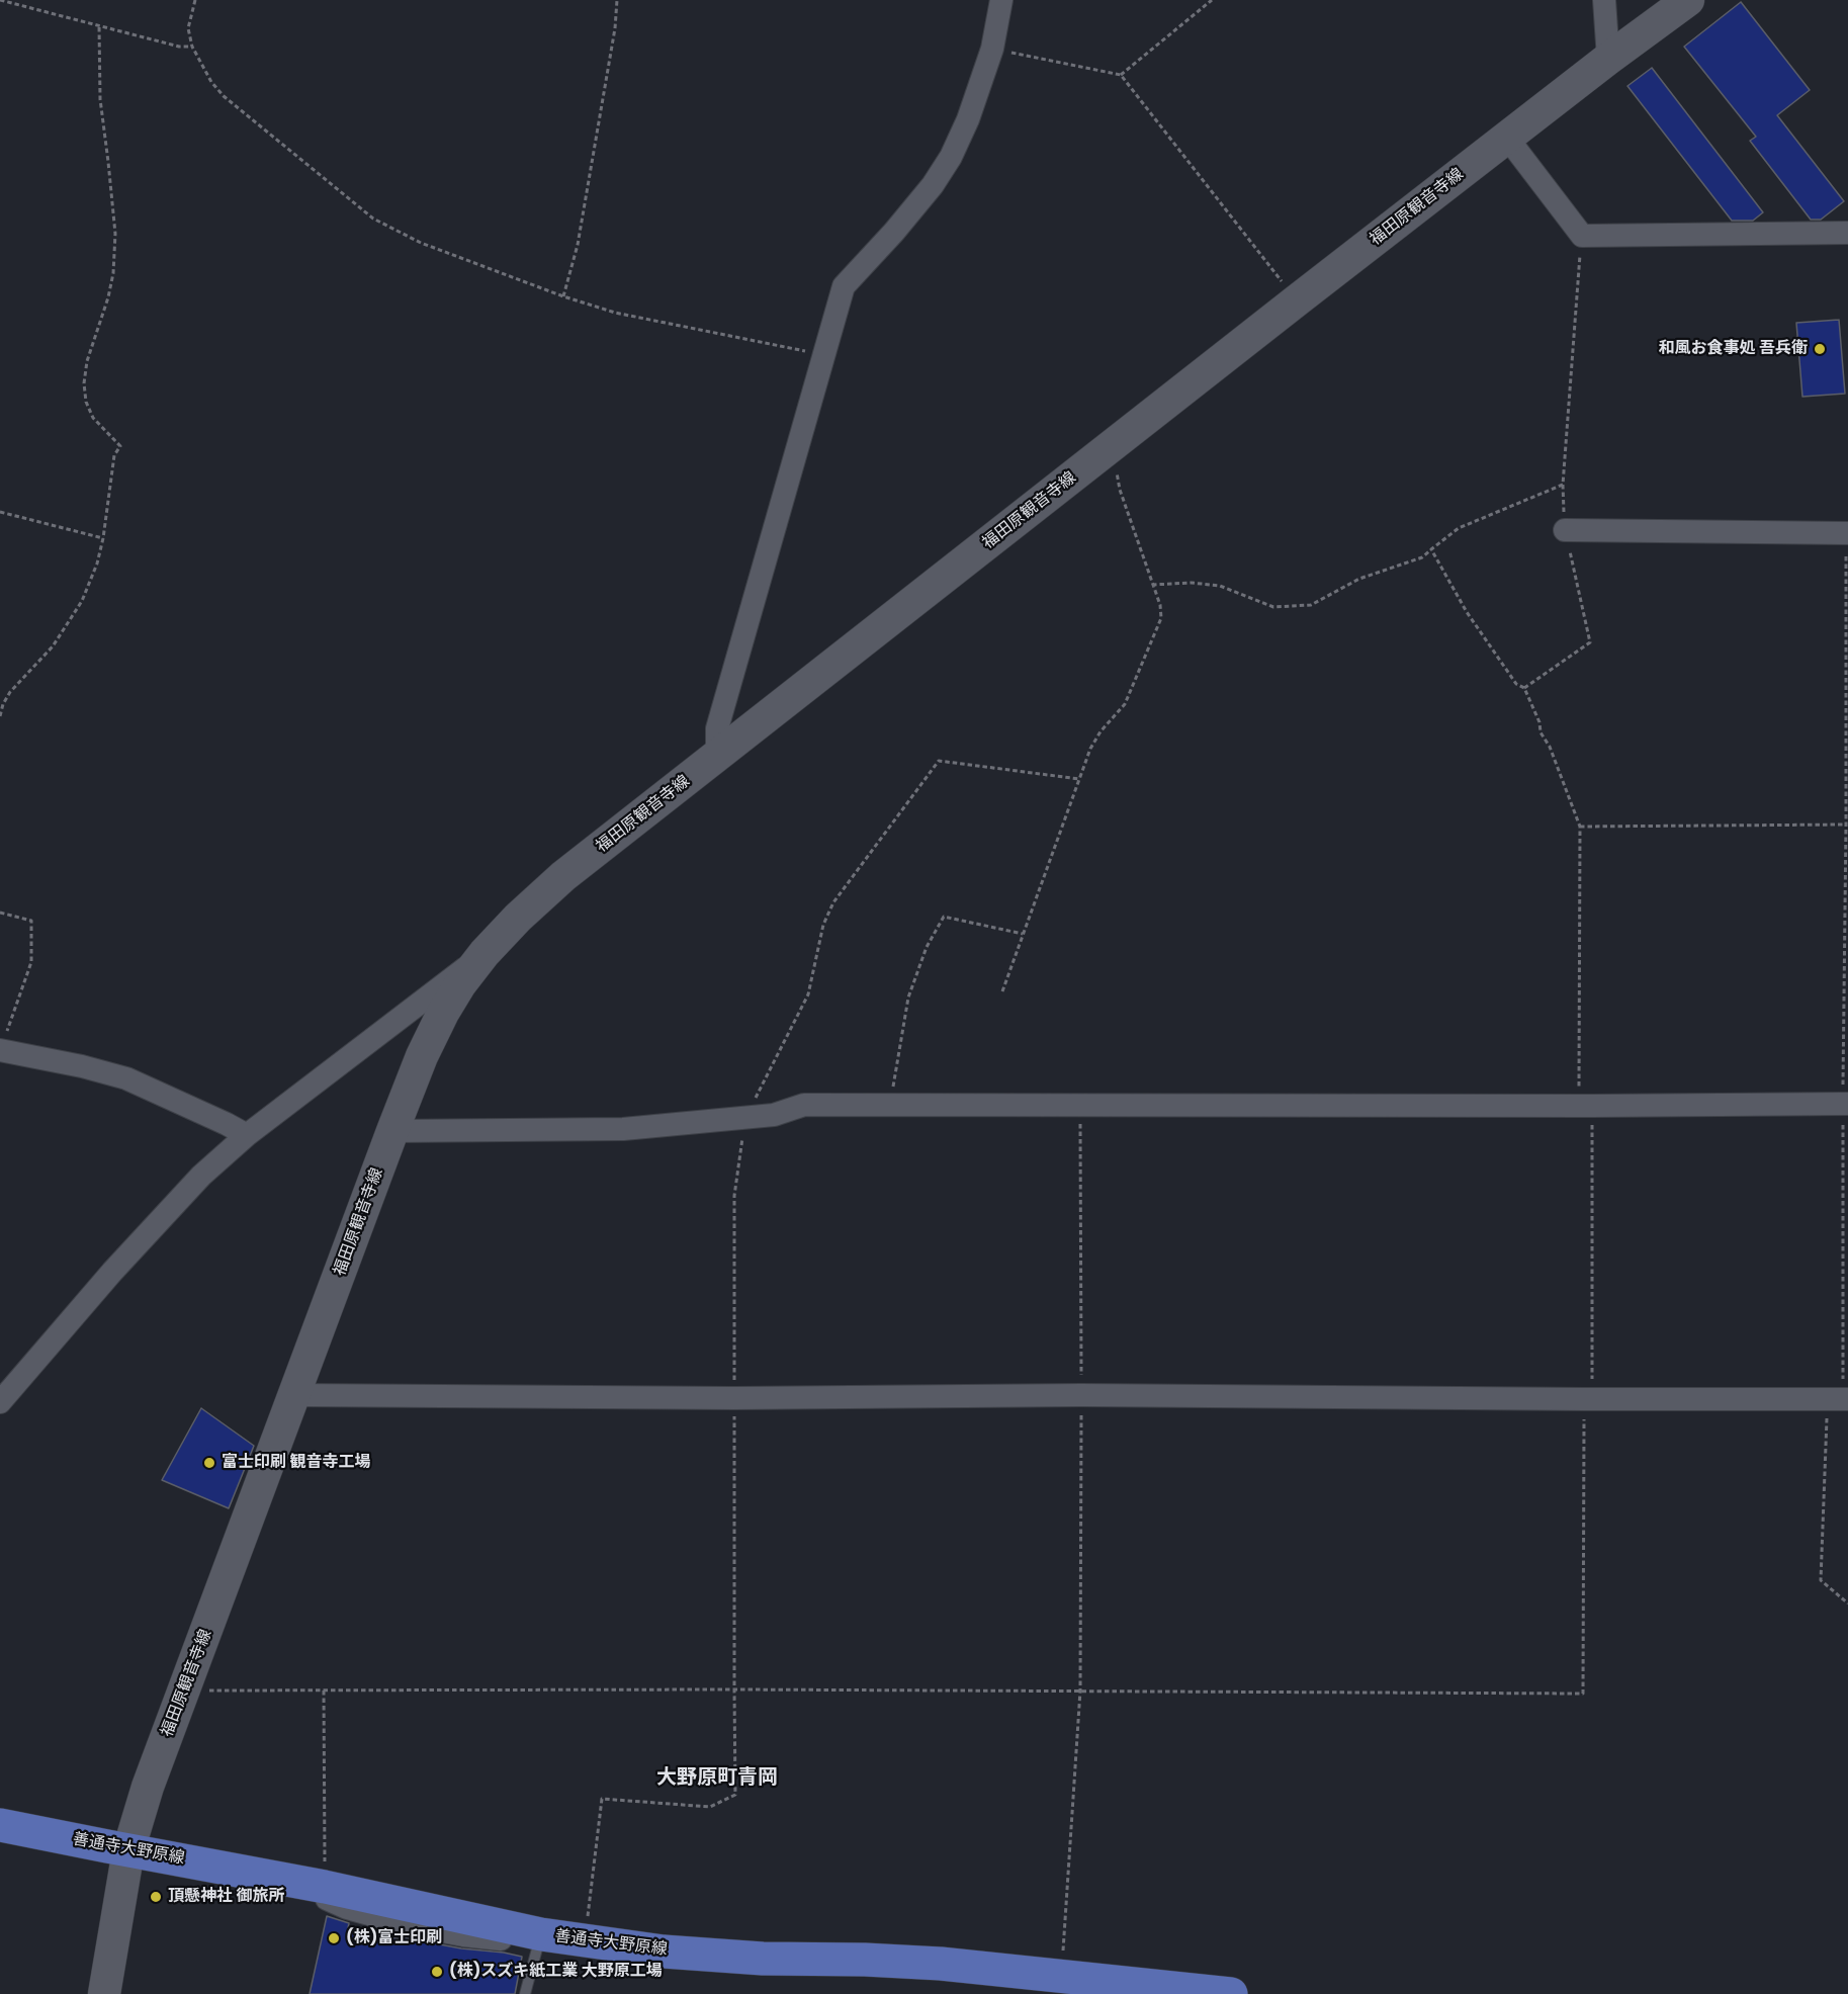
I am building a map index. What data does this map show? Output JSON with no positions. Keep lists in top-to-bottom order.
{
  "streets": {
    "main road": ["福田原観音寺線", "善通寺大野原線"]
  },
  "crossings": [
    ["福田原観音寺線", "善通寺大野原線"]
  ],
  "districts": ["大野原町青岡"],
  "places": [
    "和風お食事処 吾兵衛",
    "富士印刷 観音寺工場",
    "頂懸神社 御旅所",
    "(株)富士印刷",
    "(株)スズキ紙工業 大野原工場"
  ]
}
